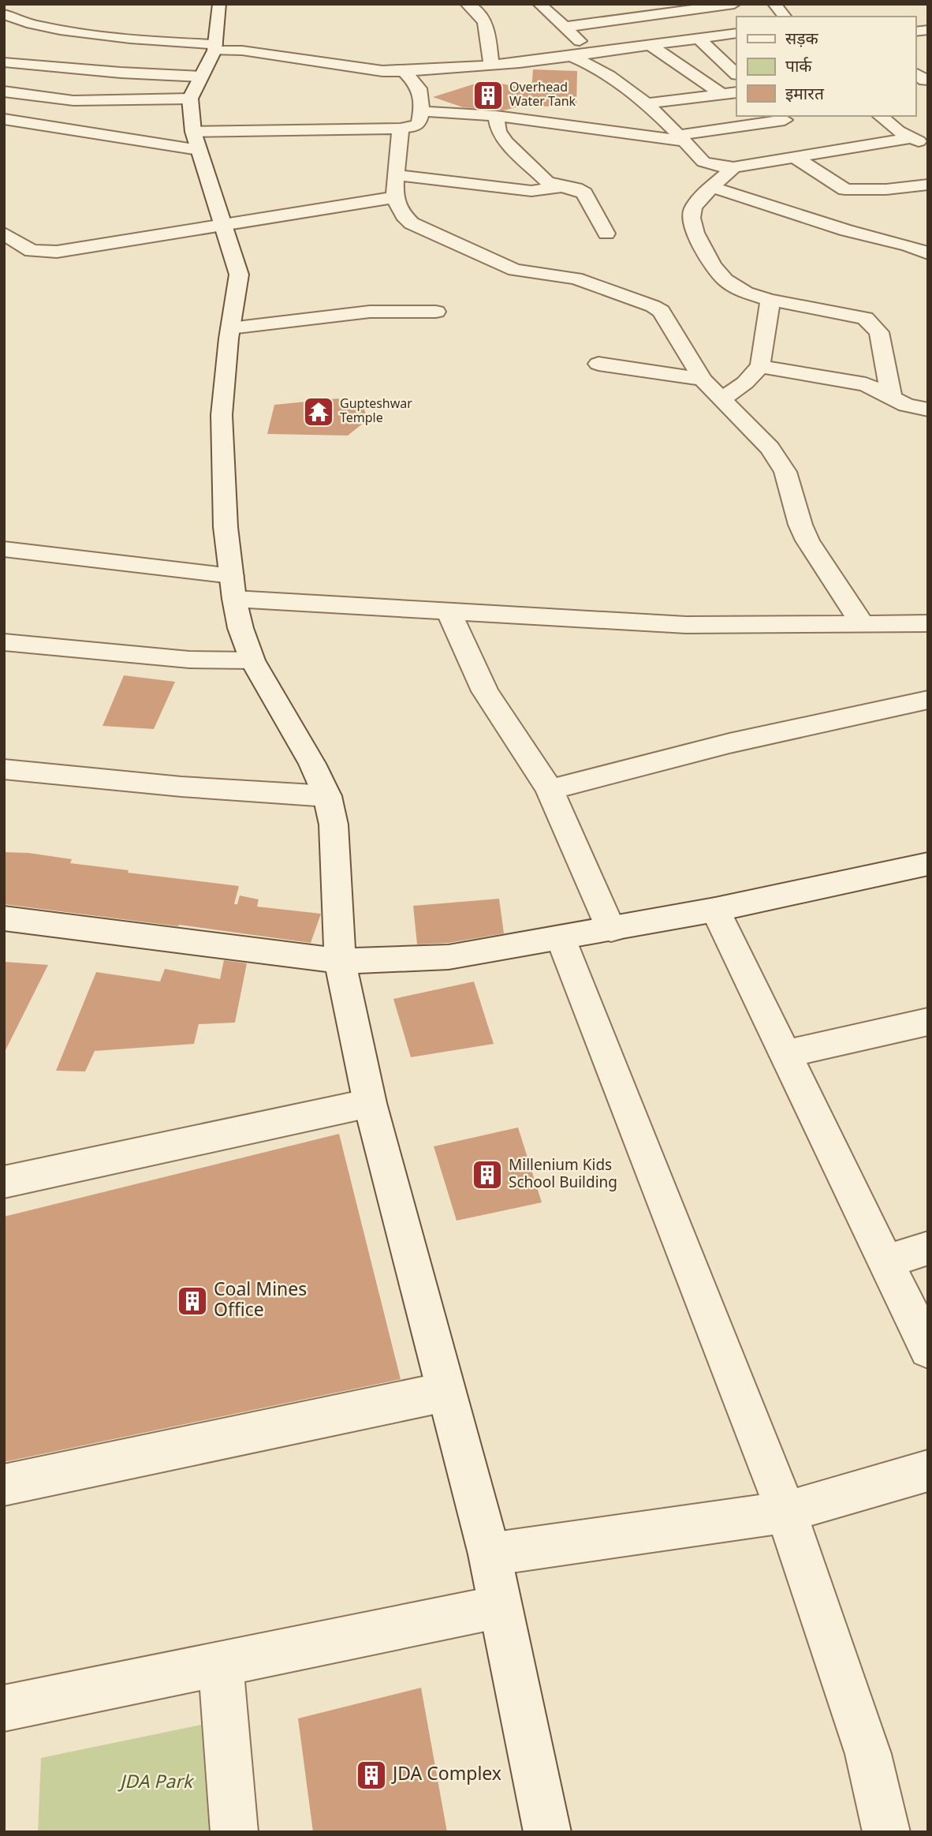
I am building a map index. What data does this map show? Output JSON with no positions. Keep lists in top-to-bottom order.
{
  "parks": ["JDA Park"],
  "places": {
    "building": [
      "Overhead Water Tank",
      "Millenium Kids School Building",
      "Coal Mines Office",
      "JDA Complex"
    ],
    "temple": ["Gupteshwar Temple"]
  },
  "legend": ["सड़क", "पार्क", "इमारत"]
}
